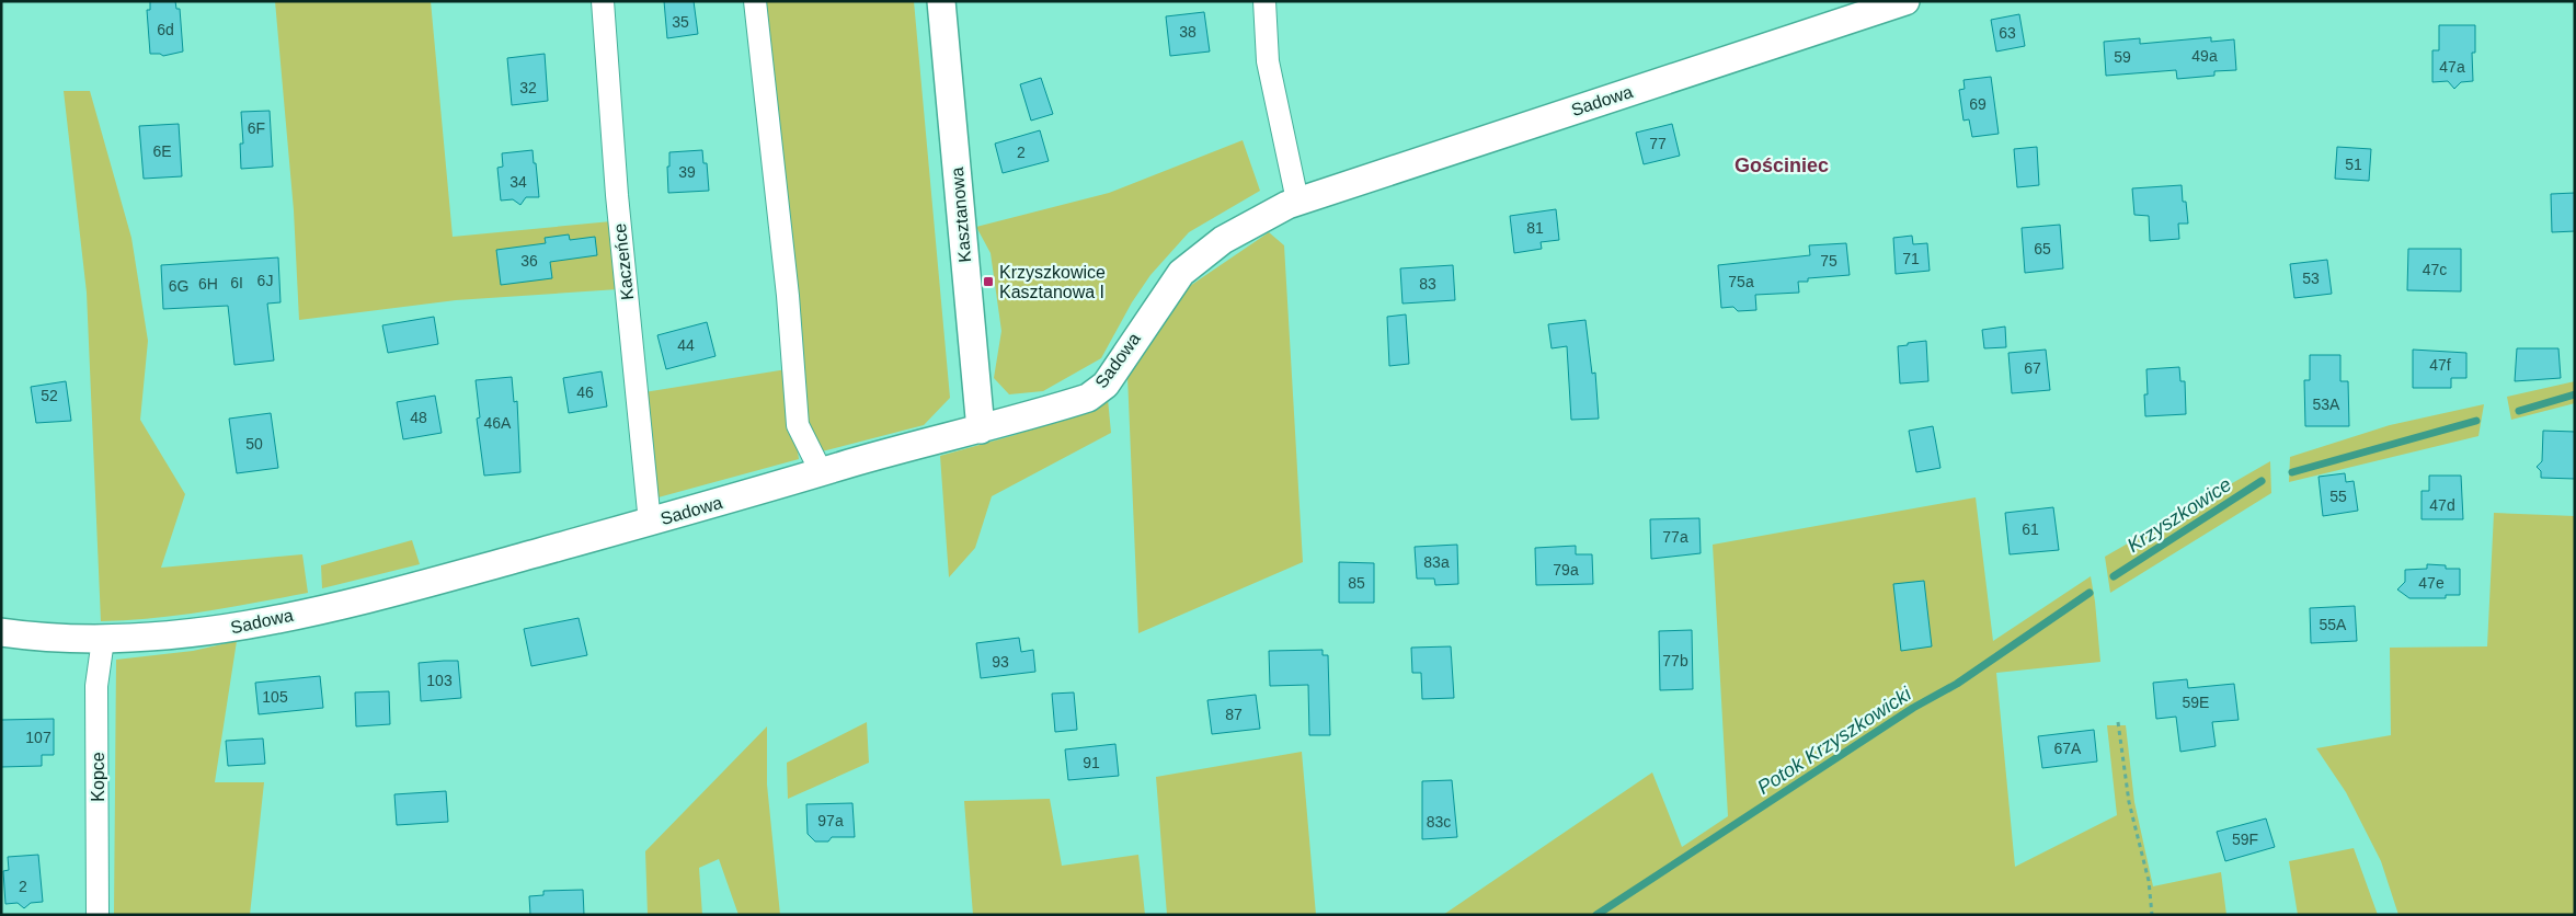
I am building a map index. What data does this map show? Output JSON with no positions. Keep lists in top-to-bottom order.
{
  "streets": {
    "street": [
      "Sadowa",
      "Kasztanowa",
      "Kaczeńce",
      "Kopce"
    ]
  },
  "crossings": [
    ["Sadowa", "Kasztanowa"],
    ["Sadowa", "Kaczeńce"],
    ["Sadowa", "Kopce"]
  ],
  "districts": ["Gościniec"],
  "water": ["Krzyszkowice", "Potok Krzyszkowicki"],
  "places": {
    "transit": ["Krzyszkowice Kasztanowa I"]
  },
  "house_numbers": [
    "35",
    "6d",
    "38",
    "63",
    "49a",
    "59",
    "47a",
    "32",
    "69",
    "6F",
    "77",
    "6E",
    "2",
    "51",
    "39",
    "34",
    "81",
    "65",
    "71",
    "36",
    "75",
    "47c",
    "53",
    "6J",
    "75a",
    "6I",
    "6H",
    "83",
    "6G",
    "44",
    "47f",
    "67",
    "46",
    "52",
    "53A",
    "48",
    "46A",
    "50",
    "55",
    "47d",
    "61",
    "77a",
    "83a",
    "79a",
    "85",
    "47e",
    "55A",
    "77b",
    "93",
    "103",
    "105",
    "59E",
    "87",
    "107",
    "67A",
    "91",
    "97a",
    "83c",
    "59F",
    "2"
  ]
}
